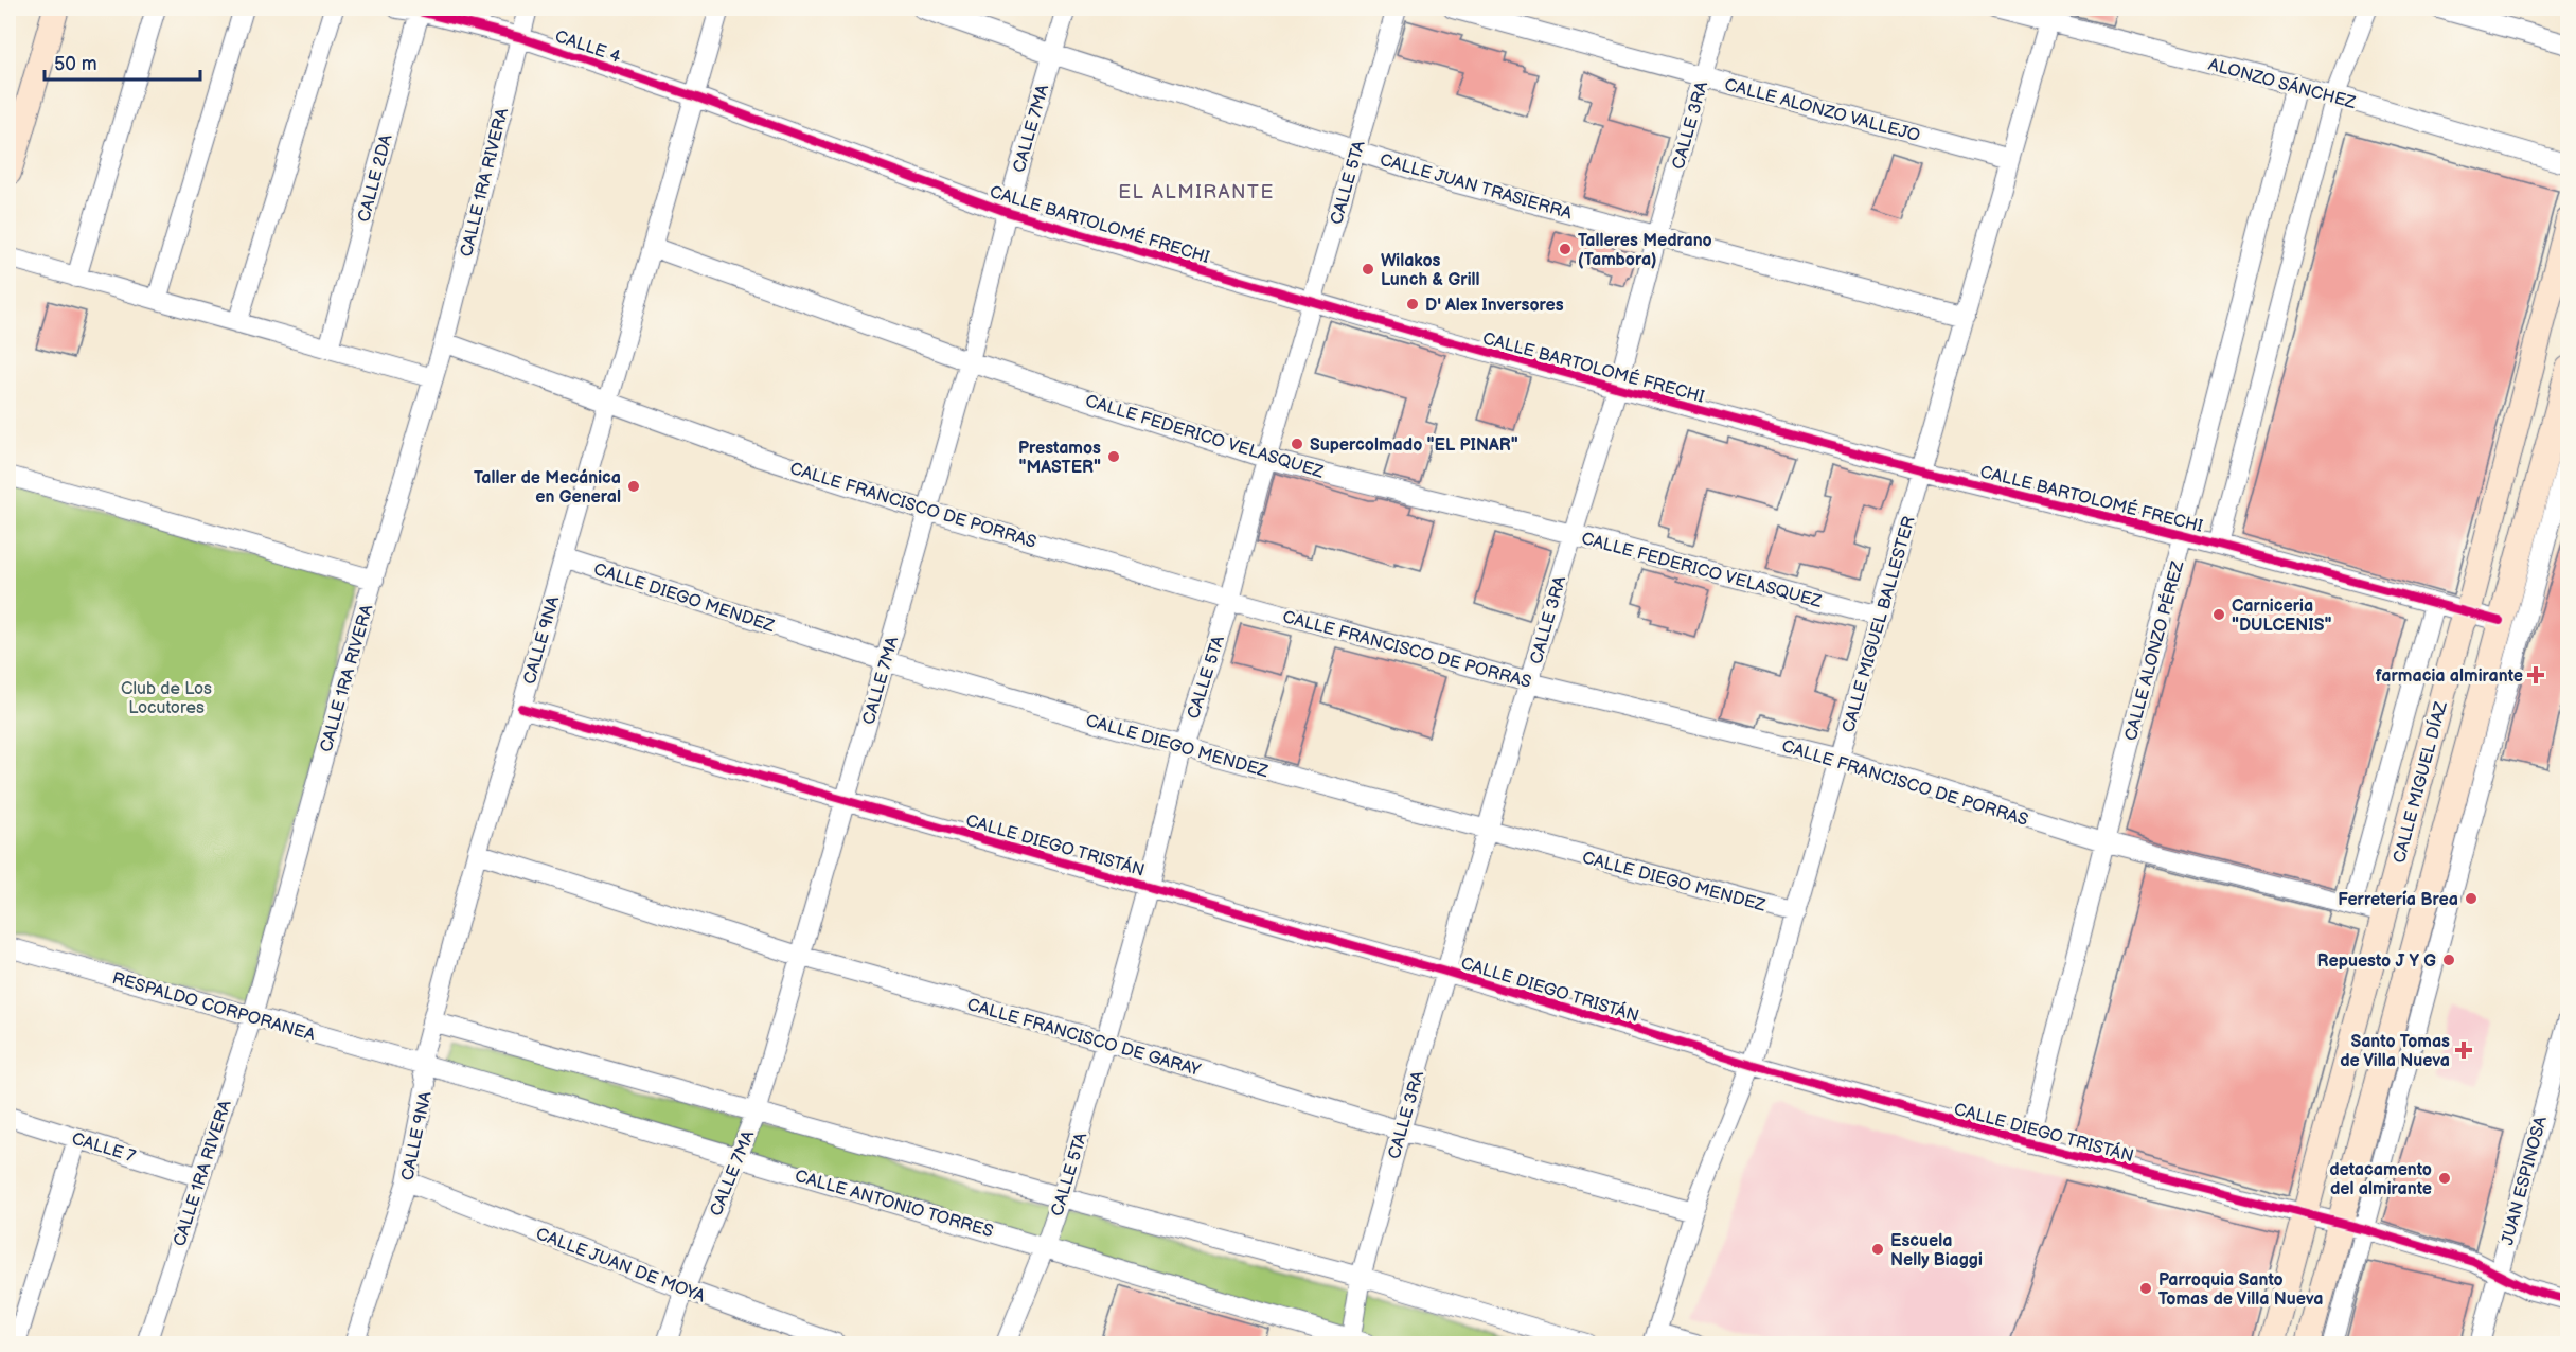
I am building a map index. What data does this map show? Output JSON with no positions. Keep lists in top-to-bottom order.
{
  "streets": {
    "street": [
      "CALLE 4",
      "ALONZO SÁNCHEZ",
      "CALLE ALONZO VALLEJO",
      "CALLE 3RA",
      "CALLE 7MA",
      "CALLE 2DA",
      "CALLE 1RA RIVERA",
      "CALLE 5TA",
      "CALLE JUAN TRASIERRA",
      "CALLE BARTOLOMÉ FRECHI",
      "CALLE FEDERICO VELASQUEZ",
      "CALLE FRANCISCO DE PORRAS",
      "CALLE DIEGO MENDEZ",
      "CALLE MIGUEL BALLESTER",
      "CALLE 9NA",
      "CALLE ALONZO PÉREZ",
      "CALLE MIGUEL DÍAZ",
      "CALLE DIEGO TRISTÁN",
      "RESPALDO CORPORANEA",
      "CALLE FRANCISCO DE GARAY",
      "CALLE 7",
      "JUAN ESPINOSA",
      "CALLE ANTONIO TORRES",
      "CALLE JUAN DE MOYA"
    ]
  },
  "crossings": [
    ["CALLE 4", "CALLE 2DA"],
    ["CALLE 4", "CALLE 1RA RIVERA"],
    ["CALLE 4", "CALLE BARTOLOMÉ FRECHI"],
    ["CALLE 4", "CALLE 9NA"],
    ["ALONZO SÁNCHEZ", "CALLE MIGUEL BALLESTER"],
    ["ALONZO SÁNCHEZ", "CALLE ALONZO PÉREZ"],
    ["CALLE ALONZO VALLEJO", "CALLE 3RA"],
    ["CALLE ALONZO VALLEJO", "CALLE MIGUEL BALLESTER"],
    ["CALLE 3RA", "CALLE JUAN TRASIERRA"],
    ["CALLE 3RA", "CALLE BARTOLOMÉ FRECHI"],
    ["CALLE 3RA", "CALLE FEDERICO VELASQUEZ"],
    ["CALLE 3RA", "CALLE FRANCISCO DE PORRAS"],
    ["CALLE 3RA", "CALLE DIEGO MENDEZ"],
    ["CALLE 3RA", "CALLE DIEGO TRISTÁN"],
    ["CALLE 3RA", "CALLE FRANCISCO DE GARAY"],
    ["CALLE 3RA", "CALLE ANTONIO TORRES"],
    ["CALLE 7MA", "CALLE JUAN TRASIERRA"],
    ["CALLE 7MA", "CALLE BARTOLOMÉ FRECHI"],
    ["CALLE 7MA", "CALLE FEDERICO VELASQUEZ"],
    ["CALLE 7MA", "CALLE FRANCISCO DE PORRAS"],
    ["CALLE 7MA", "CALLE DIEGO MENDEZ"],
    ["CALLE 7MA", "CALLE DIEGO TRISTÁN"],
    ["CALLE 7MA", "CALLE FRANCISCO DE GARAY"],
    ["CALLE 7MA", "CALLE ANTONIO TORRES"],
    ["CALLE 7MA", "CALLE JUAN DE MOYA"],
    ["CALLE 1RA RIVERA", "CALLE FRANCISCO DE PORRAS"],
    ["CALLE 1RA RIVERA", "RESPALDO CORPORANEA"],
    ["CALLE 1RA RIVERA", "CALLE 7"],
    ["CALLE 5TA", "CALLE JUAN TRASIERRA"],
    ["CALLE 5TA", "CALLE BARTOLOMÉ FRECHI"],
    ["CALLE 5TA", "CALLE FEDERICO VELASQUEZ"],
    ["CALLE 5TA", "CALLE FRANCISCO DE PORRAS"],
    ["CALLE 5TA", "CALLE DIEGO MENDEZ"],
    ["CALLE 5TA", "CALLE DIEGO TRISTÁN"],
    ["CALLE 5TA", "CALLE FRANCISCO DE GARAY"],
    ["CALLE 5TA", "CALLE ANTONIO TORRES"],
    ["CALLE JUAN TRASIERRA", "CALLE MIGUEL BALLESTER"],
    ["CALLE BARTOLOMÉ FRECHI", "CALLE MIGUEL BALLESTER"],
    ["CALLE BARTOLOMÉ FRECHI", "CALLE 9NA"],
    ["CALLE BARTOLOMÉ FRECHI", "CALLE ALONZO PÉREZ"],
    ["CALLE BARTOLOMÉ FRECHI", "CALLE MIGUEL DÍAZ"],
    ["CALLE FEDERICO VELASQUEZ", "CALLE MIGUEL BALLESTER"],
    ["CALLE FEDERICO VELASQUEZ", "CALLE 9NA"],
    ["CALLE FRANCISCO DE PORRAS", "CALLE MIGUEL BALLESTER"],
    ["CALLE FRANCISCO DE PORRAS", "CALLE 9NA"],
    ["CALLE FRANCISCO DE PORRAS", "CALLE ALONZO PÉREZ"],
    ["CALLE FRANCISCO DE PORRAS", "CALLE MIGUEL DÍAZ"],
    ["CALLE DIEGO MENDEZ", "CALLE MIGUEL BALLESTER"],
    ["CALLE DIEGO MENDEZ", "CALLE 9NA"],
    ["CALLE MIGUEL BALLESTER", "CALLE DIEGO TRISTÁN"],
    ["CALLE MIGUEL BALLESTER", "CALLE FRANCISCO DE GARAY"],
    ["CALLE 9NA", "CALLE DIEGO TRISTÁN"],
    ["CALLE 9NA", "RESPALDO CORPORANEA"],
    ["CALLE 9NA", "CALLE FRANCISCO DE GARAY"],
    ["CALLE 9NA", "CALLE ANTONIO TORRES"],
    ["CALLE 9NA", "CALLE JUAN DE MOYA"],
    ["CALLE ALONZO PÉREZ", "CALLE DIEGO TRISTÁN"],
    ["CALLE MIGUEL DÍAZ", "CALLE DIEGO TRISTÁN"],
    ["CALLE DIEGO TRISTÁN", "JUAN ESPINOSA"],
    ["RESPALDO CORPORANEA", "CALLE ANTONIO TORRES"]
  ],
  "districts": ["EL ALMIRANTE"],
  "parks": ["Club de Los Locutores"],
  "places": {
    "other": [
      "Talleres Medrano (Tambora)",
      "Wilakos Lunch & Grill",
      "D' Alex Inversores",
      "Supercolmado \"EL PINAR\"",
      "Prestamos \"MASTER\"",
      "Taller de Mecánica en General",
      "Carniceria \"DULCENIS\"",
      "Ferretería Brea",
      "Repuesto J Y G",
      "detacamento del almirante",
      "Escuela Nelly Biaggi",
      "Parroquia Santo Tomas de Villa Nueva"
    ],
    "health": ["farmacia almirante", "Santo Tomas de Villa Nueva"]
  },
  "scale_bar": "50 m"
}
